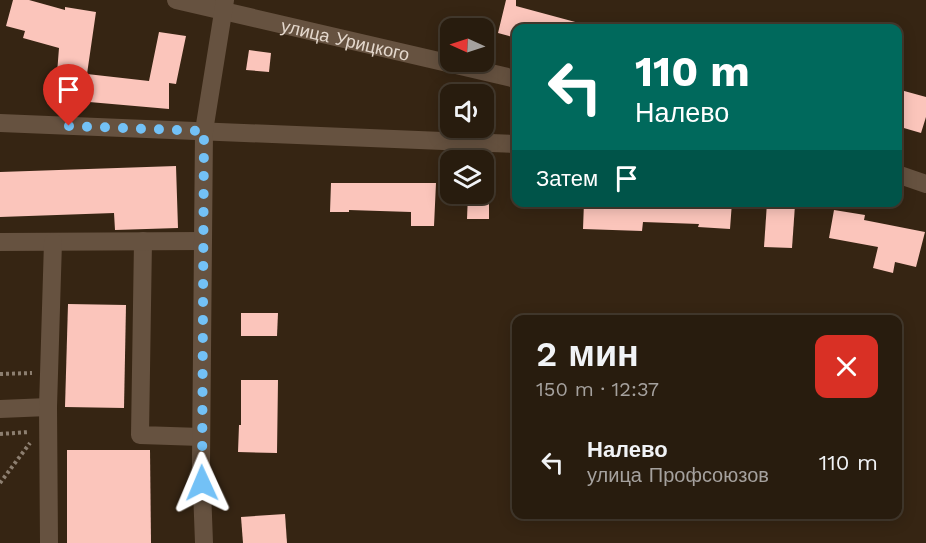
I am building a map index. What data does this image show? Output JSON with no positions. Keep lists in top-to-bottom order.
{
  "streets": {
    "street": ["улица Урицкого"]
  },
  "north": "left",
  "page": {
    "turn": ["110 m", "Налево"],
    "then": "Затем",
    "heading": ["2 мин", "150 m · 12:37"],
    "list": [
      {
        "name": "Налево",
        "note": "улица Профсоюзов",
        "value": "110 m"
      }
    ]
  }
}
